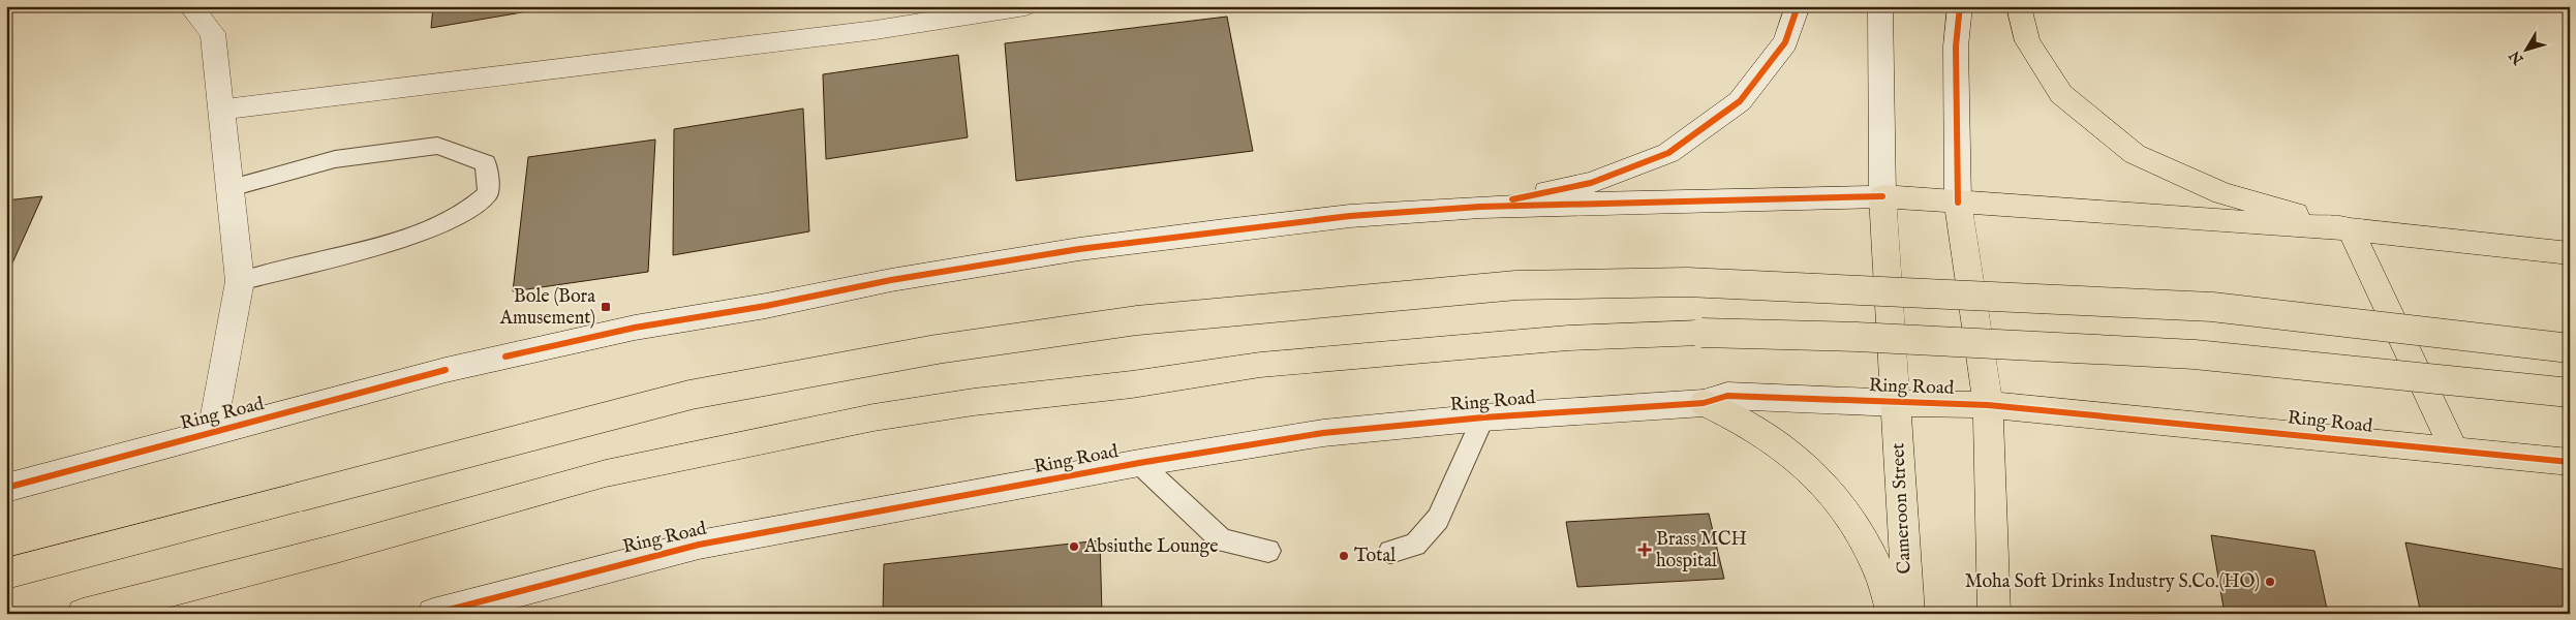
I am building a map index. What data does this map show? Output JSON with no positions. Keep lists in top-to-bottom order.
{
  "streets": {
    "main road": ["Ring Road", "Cameroon Street"]
  },
  "crossings": [
    ["Ring Road", "Cameroon Street"]
  ],
  "places": {
    "transit": ["Bole (Bora Amusement)"],
    "other": ["Absiuthe Lounge", "Total", "Moha Soft Drinks Industry S.Co.(HO)"],
    "health": ["Brass MCH hospital"]
  },
  "north": "bottom left"
}
